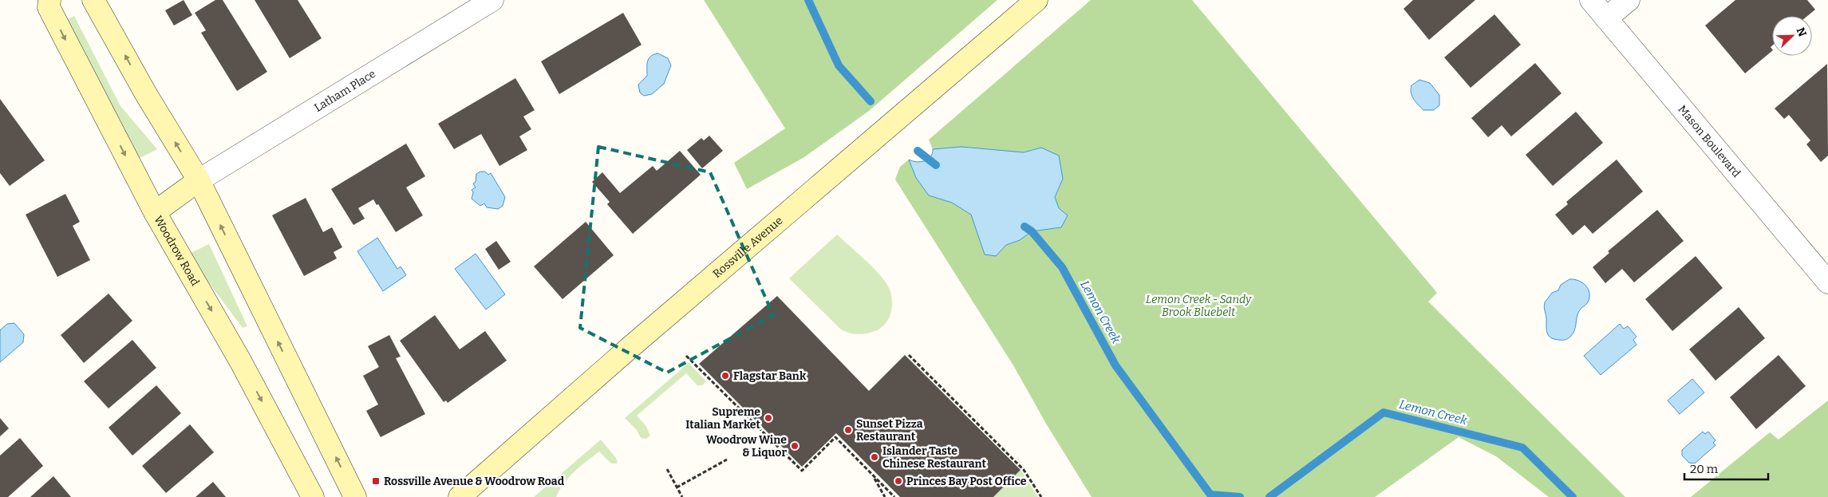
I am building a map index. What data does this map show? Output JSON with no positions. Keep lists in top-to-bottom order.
{
  "streets": {
    "street": [
      "Latham Place",
      "Mason Boulevard",
      "Rossville Avenue",
      "Woodrow Road"
    ]
  },
  "water": ["Lemon Creek"],
  "parks": ["Lemon Creek - Sandy Brook Bluebelt"],
  "places": {
    "other": [
      "Flagstar Bank",
      "Supreme Italian Market",
      "Sunset Pizza Restaurant",
      "Woodrow Wine & Liquor",
      "Islander Taste Chinese Restaurant",
      "Princes Bay Post Office"
    ],
    "transit": ["Rossville Avenue & Woodrow Road"]
  },
  "scale_bar": "20 m",
  "north": "top right"
}
